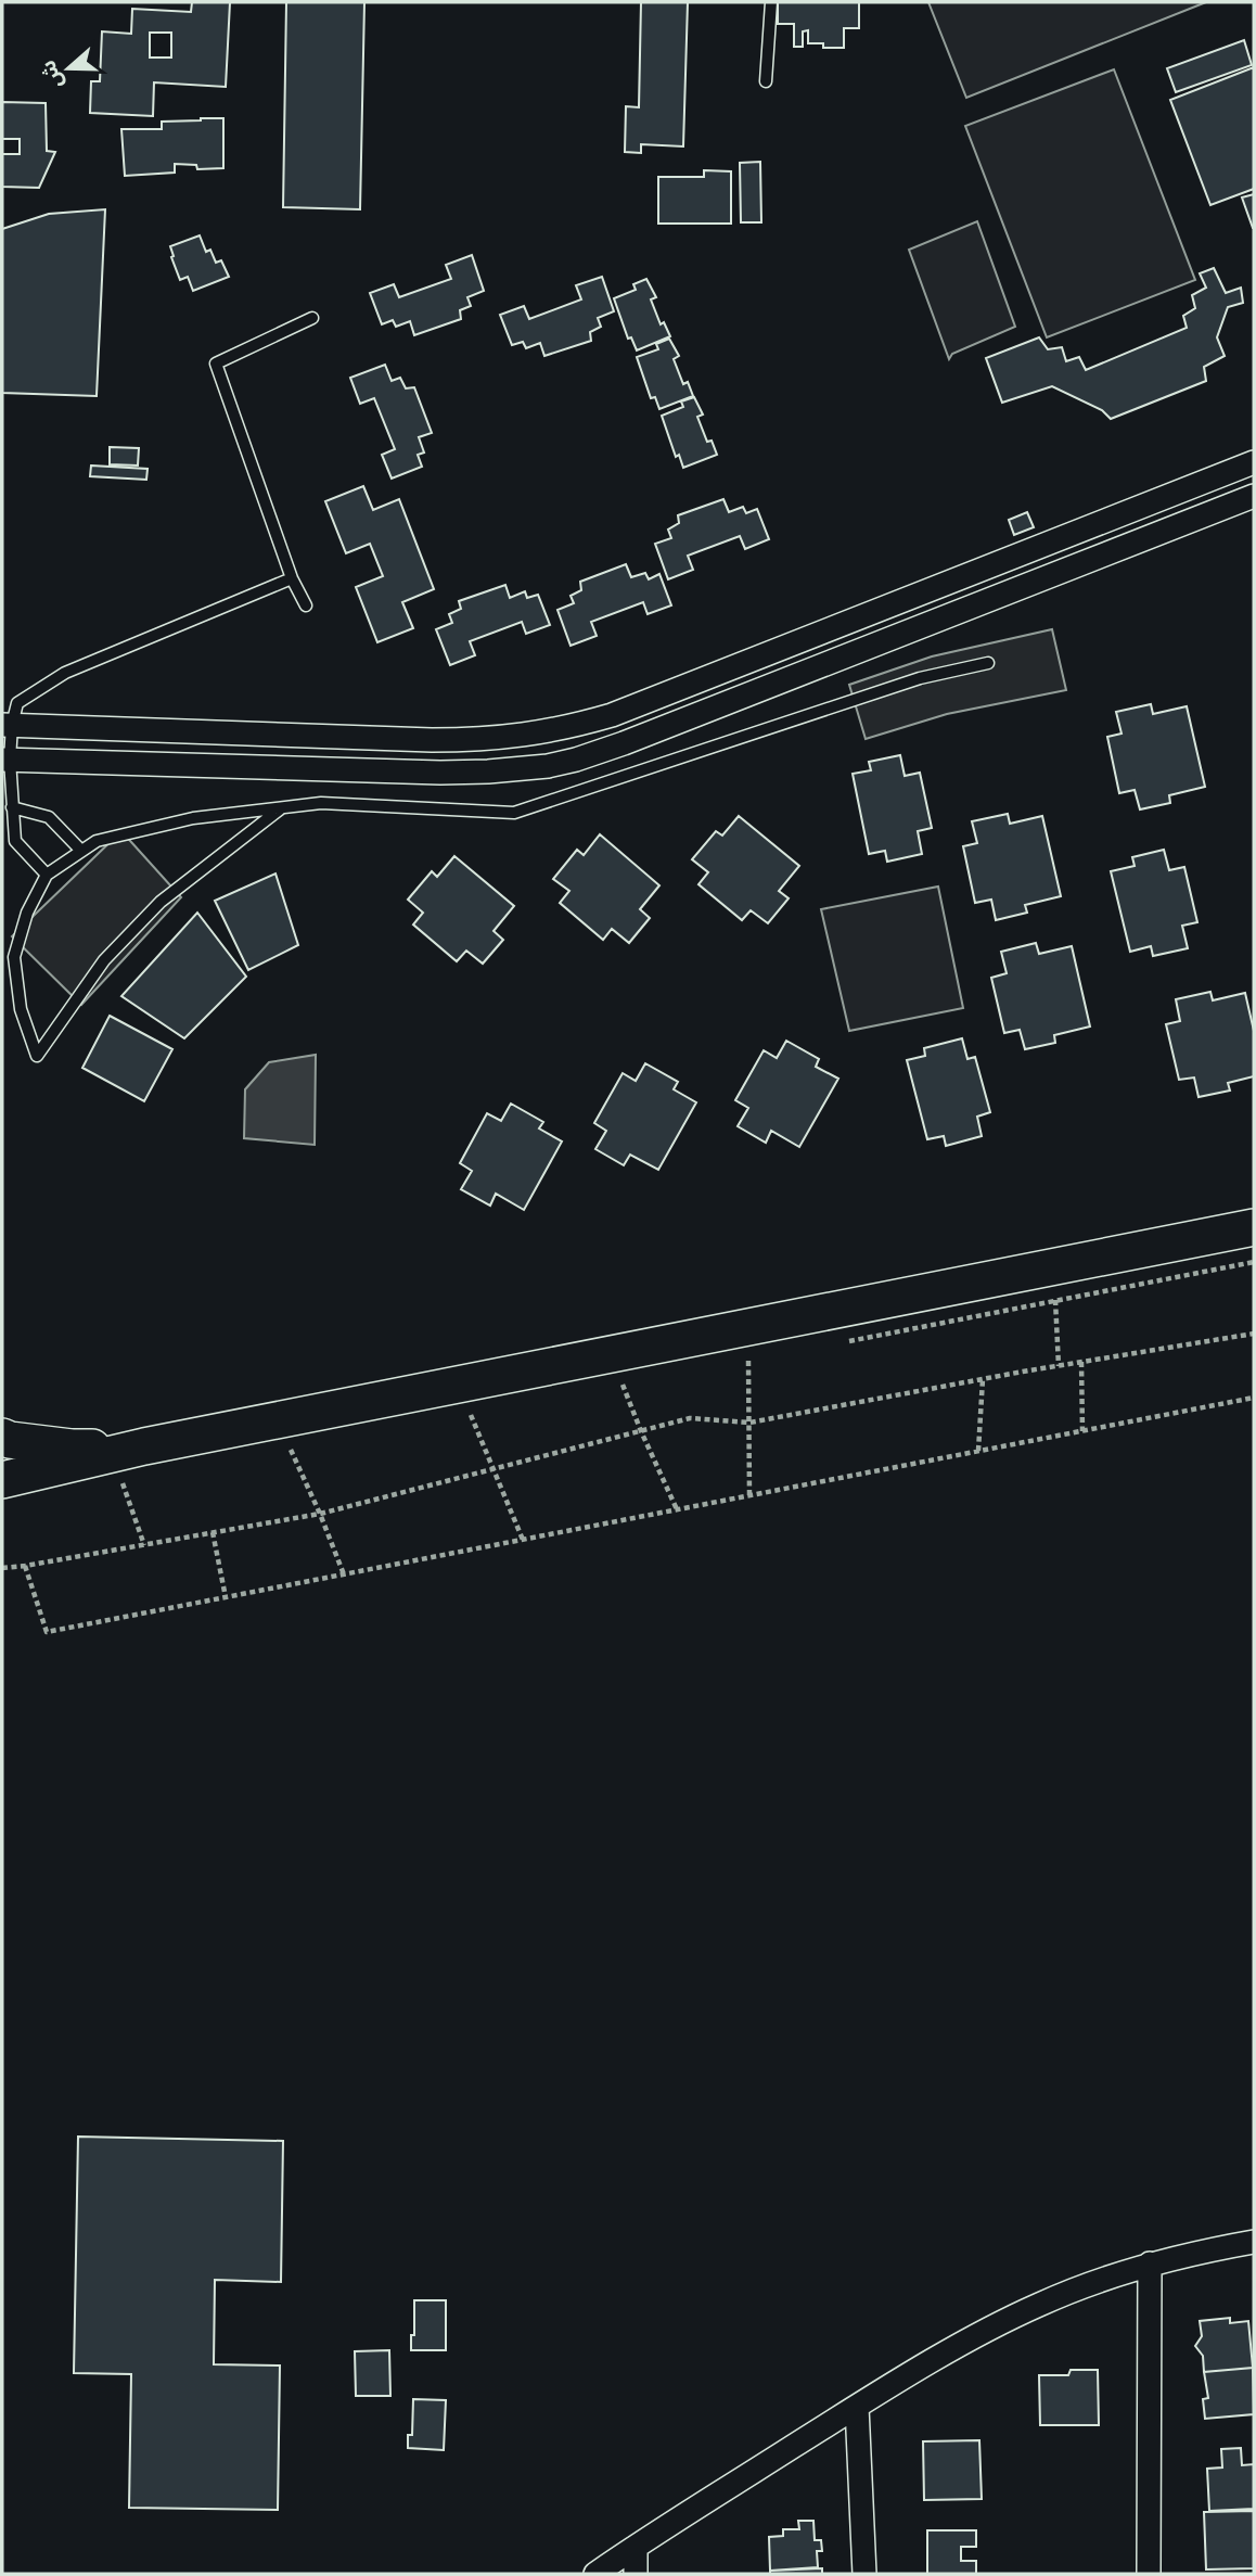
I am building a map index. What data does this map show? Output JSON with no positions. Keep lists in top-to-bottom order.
{
  "north": "left"
}
